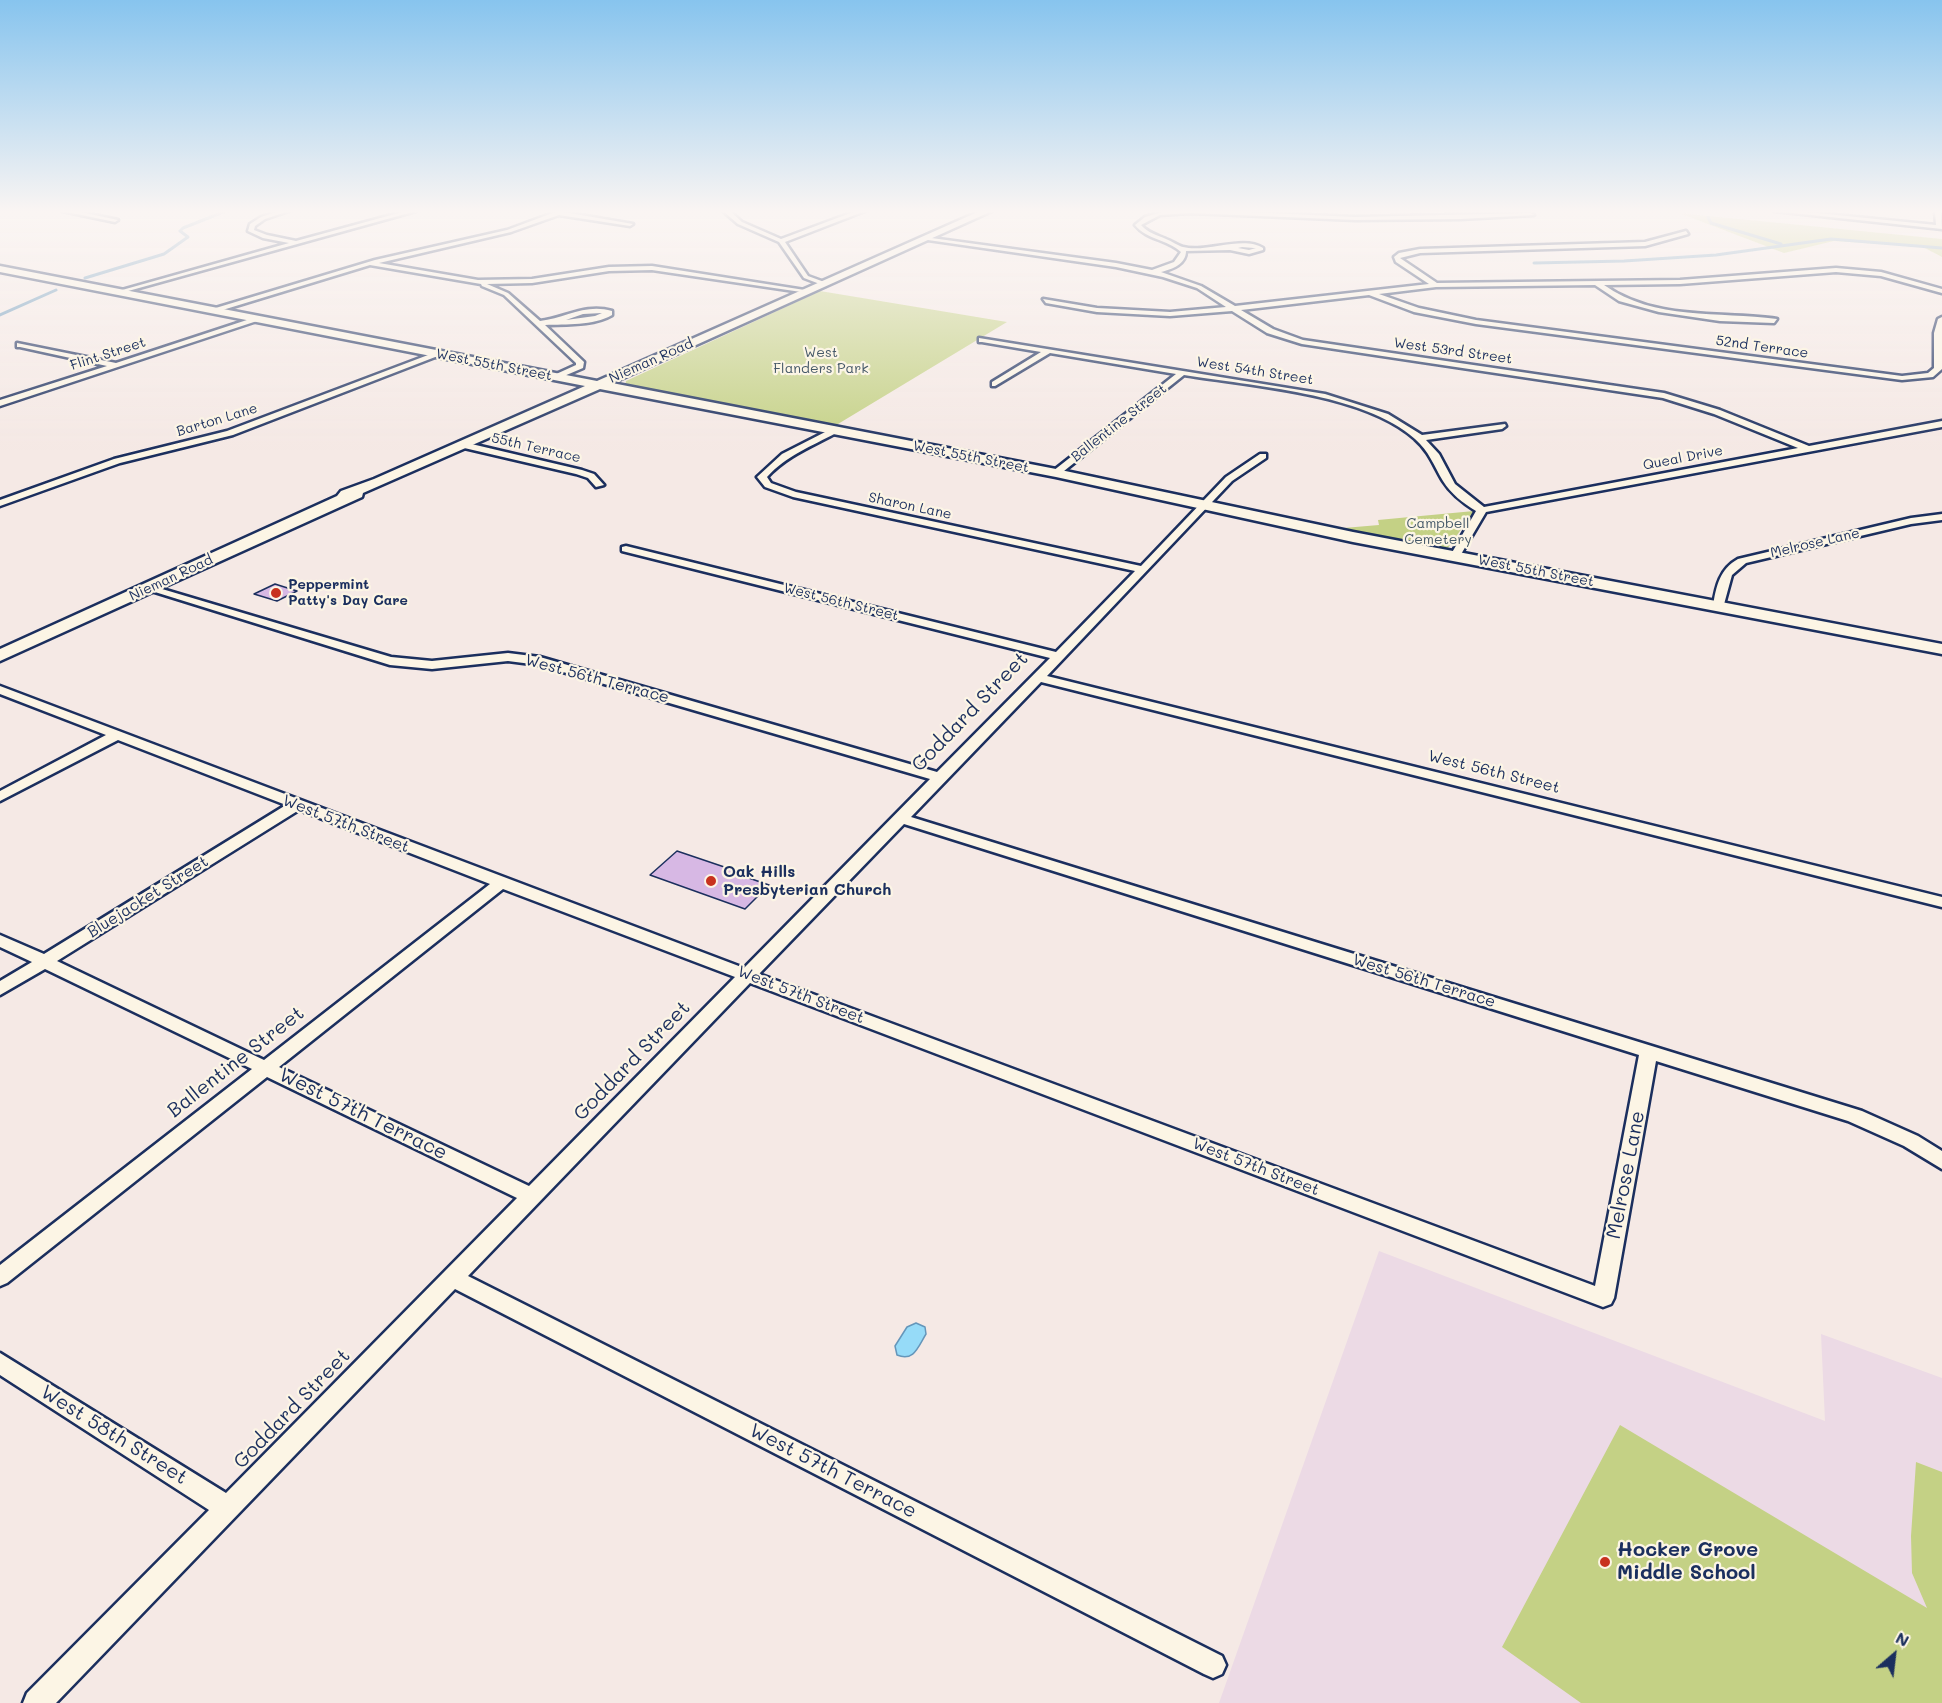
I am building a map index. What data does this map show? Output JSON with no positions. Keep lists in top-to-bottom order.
{
  "streets": {
    "street": [
      "52nd Terrace",
      "West 53rd Street",
      "Flint Street",
      "Nieman Road",
      "West 55th Street",
      "West 54th Street",
      "Barton Lane",
      "Ballentine Street",
      "55th Terrace",
      "Queal Drive",
      "Sharon Lane",
      "Melrose Lane",
      "West 56th Street",
      "West 56th Terrace",
      "Goddard Street",
      "West 57th Street",
      "Bluejacket Street",
      "West 57th Terrace",
      "West 58th Street"
    ]
  },
  "crossings": [
    ["West 53rd Street", "Queal Drive"],
    ["Flint Street", "West 55th Street"],
    ["Nieman Road", "West 55th Street"],
    ["Nieman Road", "55th Terrace"],
    ["Nieman Road", "West 56th Terrace"],
    ["West 55th Street", "Barton Lane"],
    ["West 55th Street", "Ballentine Street"],
    ["West 55th Street", "Sharon Lane"],
    ["West 55th Street", "Melrose Lane"],
    ["West 55th Street", "Goddard Street"],
    ["West 54th Street", "Ballentine Street"],
    ["West 54th Street", "Queal Drive"],
    ["Ballentine Street", "West 57th Street"],
    ["Ballentine Street", "West 57th Terrace"],
    ["Sharon Lane", "Goddard Street"],
    ["Melrose Lane", "West 56th Terrace"],
    ["Melrose Lane", "West 57th Street"],
    ["West 56th Street", "Goddard Street"],
    ["West 56th Terrace", "Goddard Street"],
    ["Goddard Street", "West 57th Street"],
    ["Goddard Street", "West 57th Terrace"],
    ["Goddard Street", "West 58th Street"],
    ["West 57th Street", "Bluejacket Street"],
    ["Bluejacket Street", "West 57th Terrace"]
  ],
  "parks": ["West Flanders Park", "Campbell Cemetery"],
  "places": ["Peppermint Patty's Day Care", "Oak Hills Presbyterian Church", "Hocker Grove Middle School"],
  "north": "top right"
}
